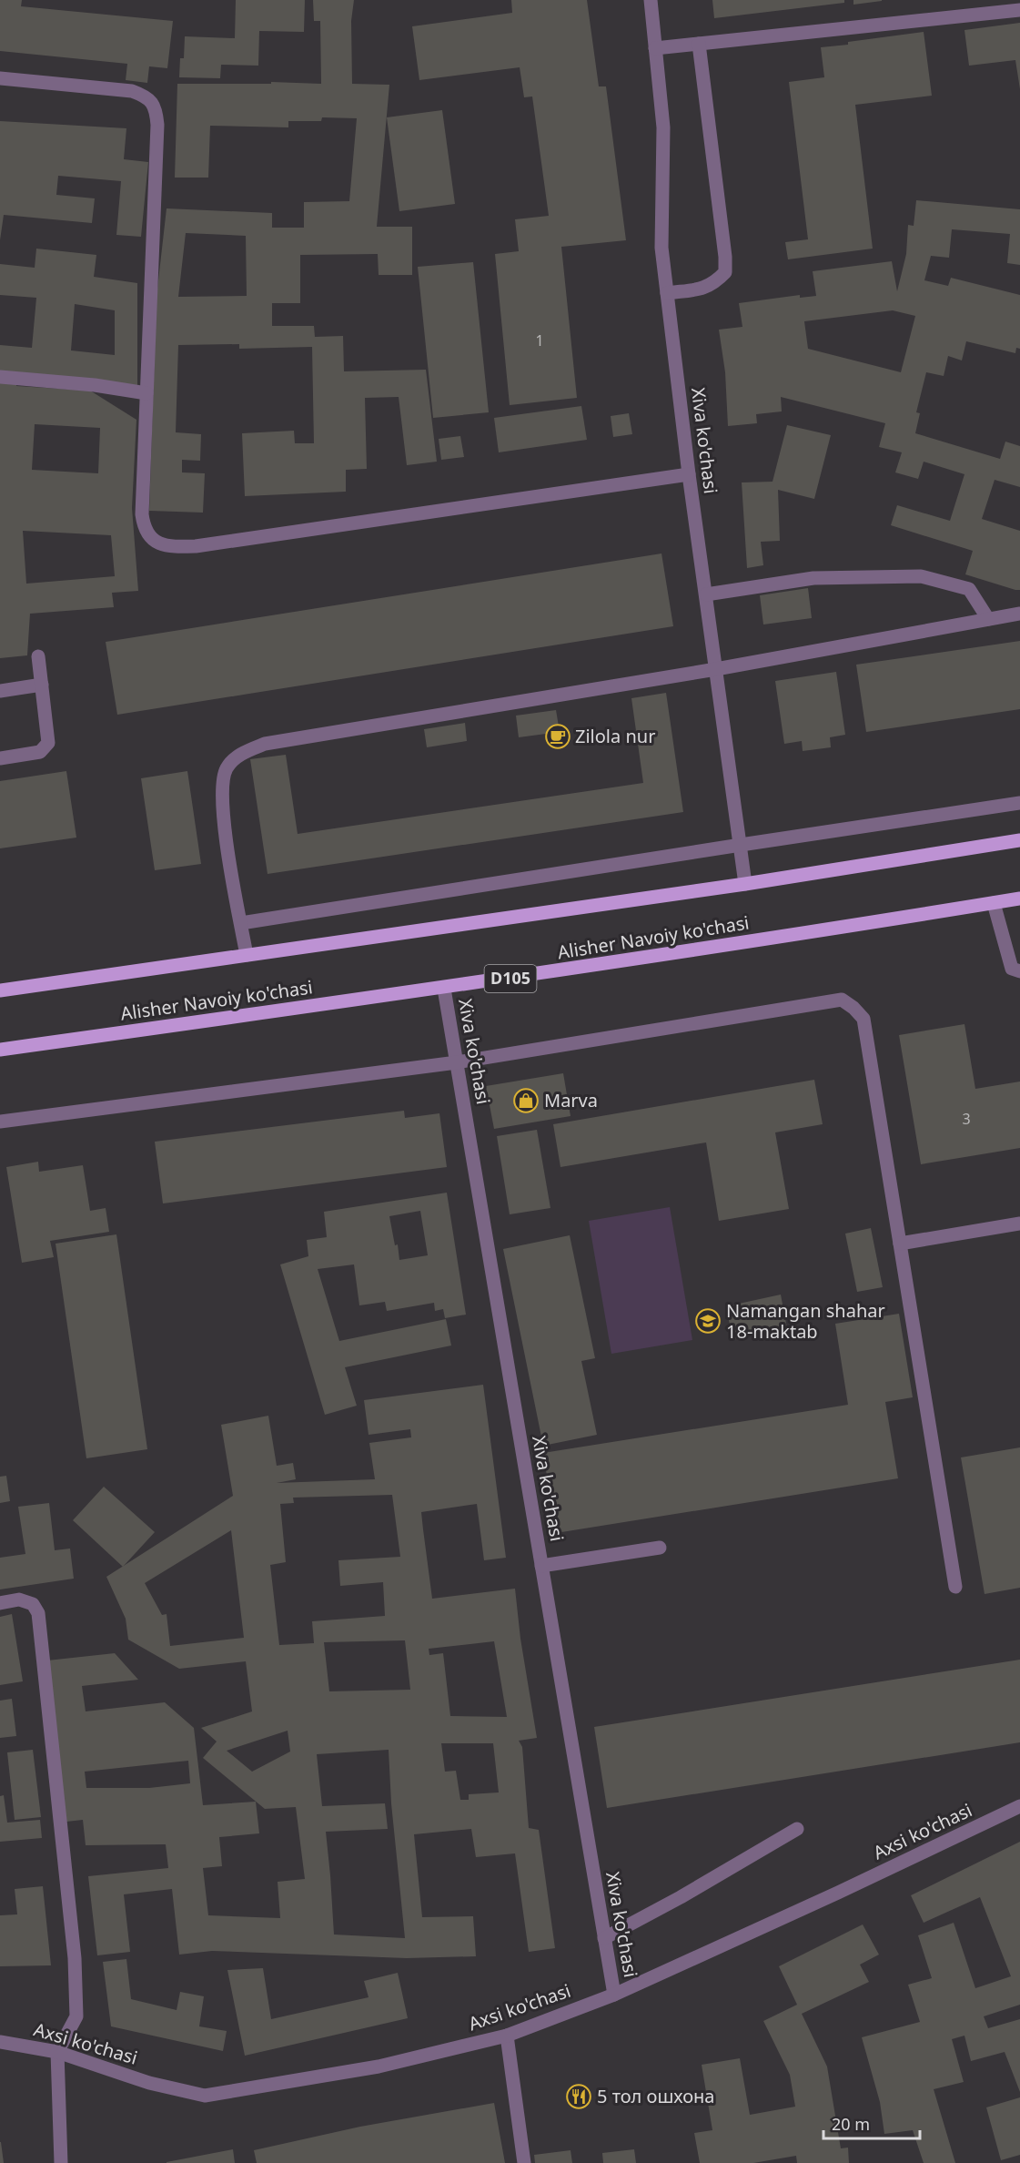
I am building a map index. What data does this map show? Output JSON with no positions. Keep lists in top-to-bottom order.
{
  "streets": {
    "main road": ["Alisher Navoiy ko'chasi", "D105"],
    "street": ["Xiva ko'chasi", "Axsi ko'chasi"]
  },
  "crossings": [
    ["Xiva ko'chasi", "Alisher Navoiy ko'chasi"],
    ["Xiva ko'chasi", "Axsi ko'chasi"]
  ],
  "places": {
    "cafe": ["Zilola nur"],
    "shop": ["Marva"],
    "school or university": ["Namangan shahar 18-maktab"],
    "restaurant": ["5 тол ошхона"]
  },
  "house_numbers": ["1", "3"],
  "scale_bar": "20 m"
}
